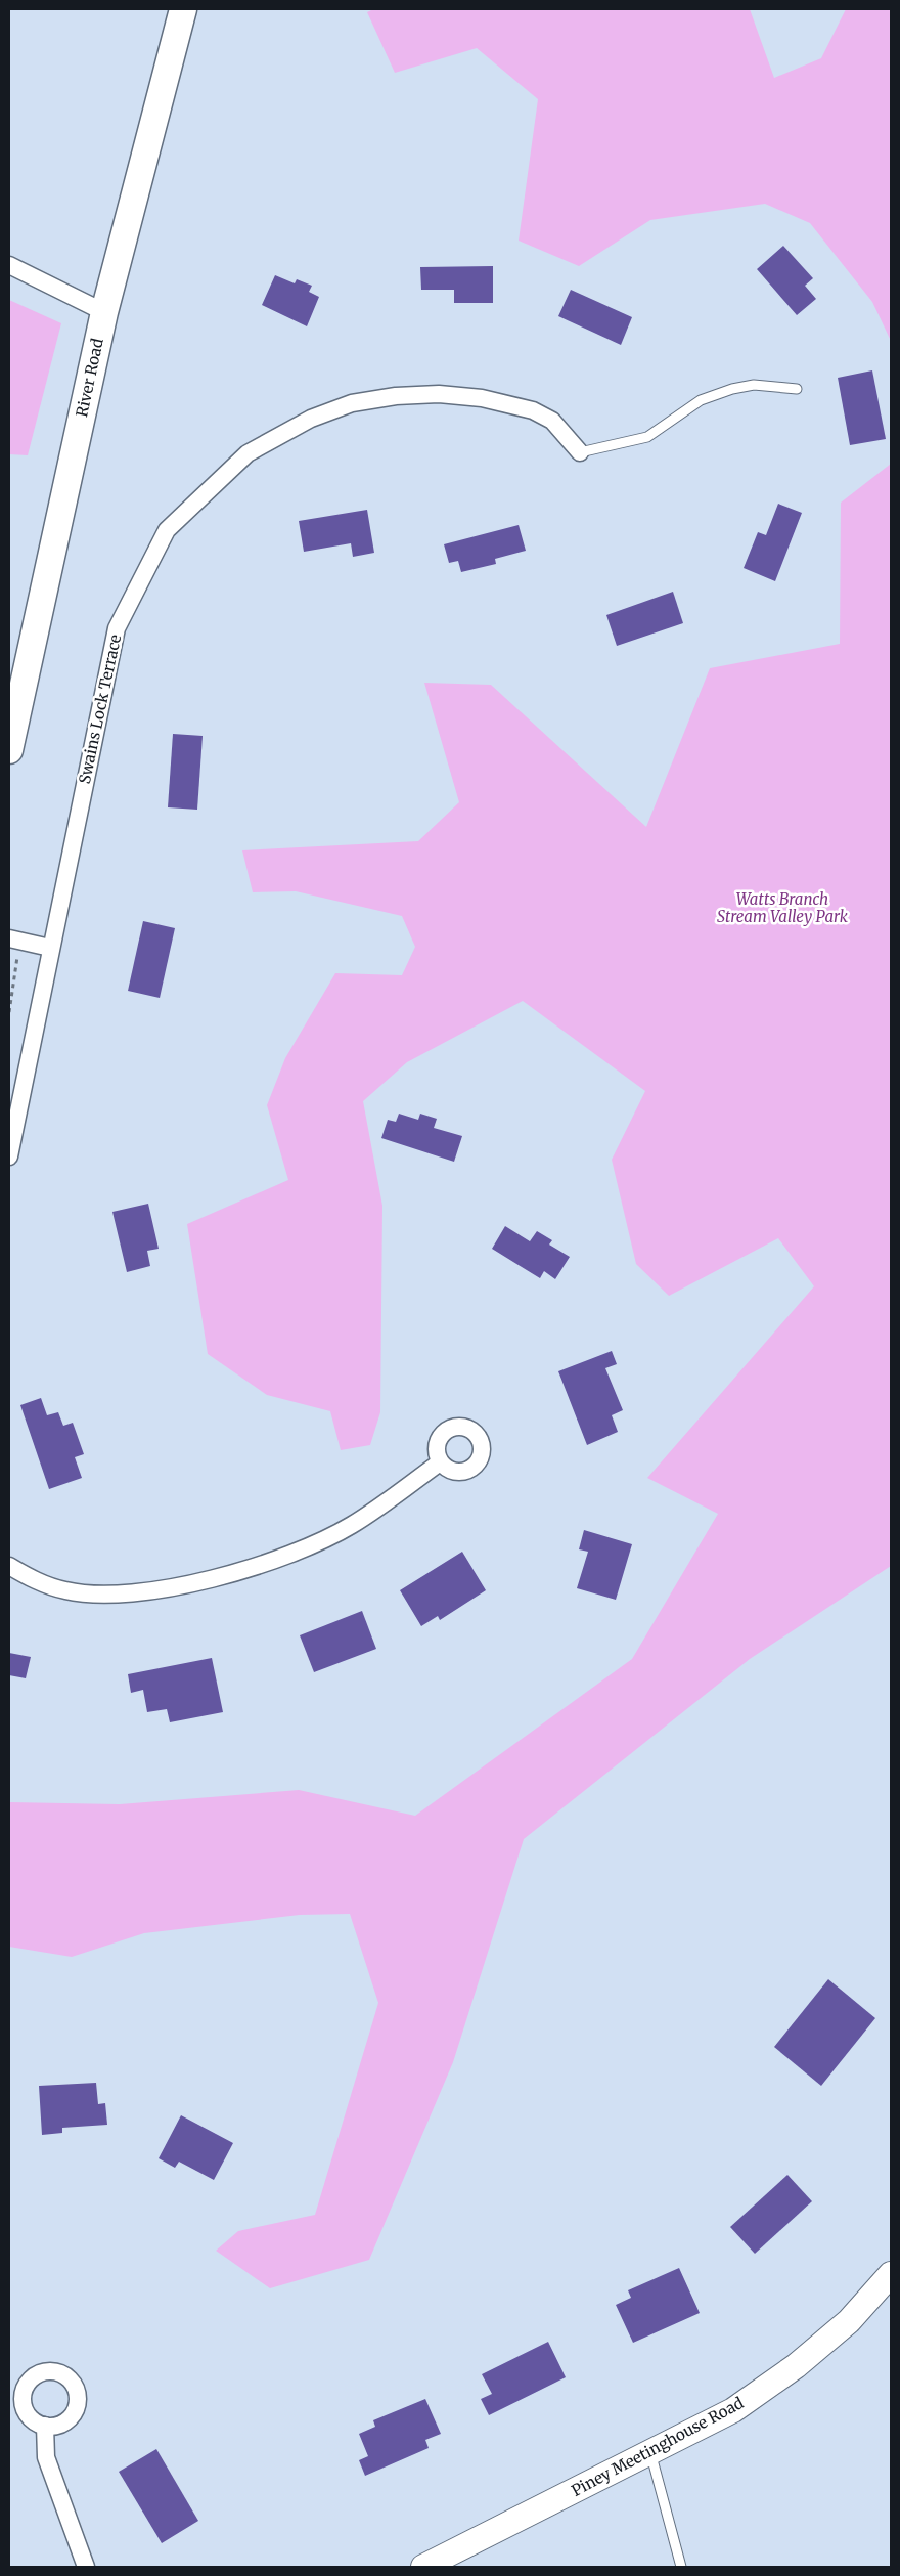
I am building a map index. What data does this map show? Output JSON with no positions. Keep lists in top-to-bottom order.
{
  "streets": {
    "main road": ["River Road", "Piney Meetinghouse Road"],
    "street": ["Swains Lock Terrace"]
  },
  "parks": ["Watts Branch Stream Valley Park"]
}
